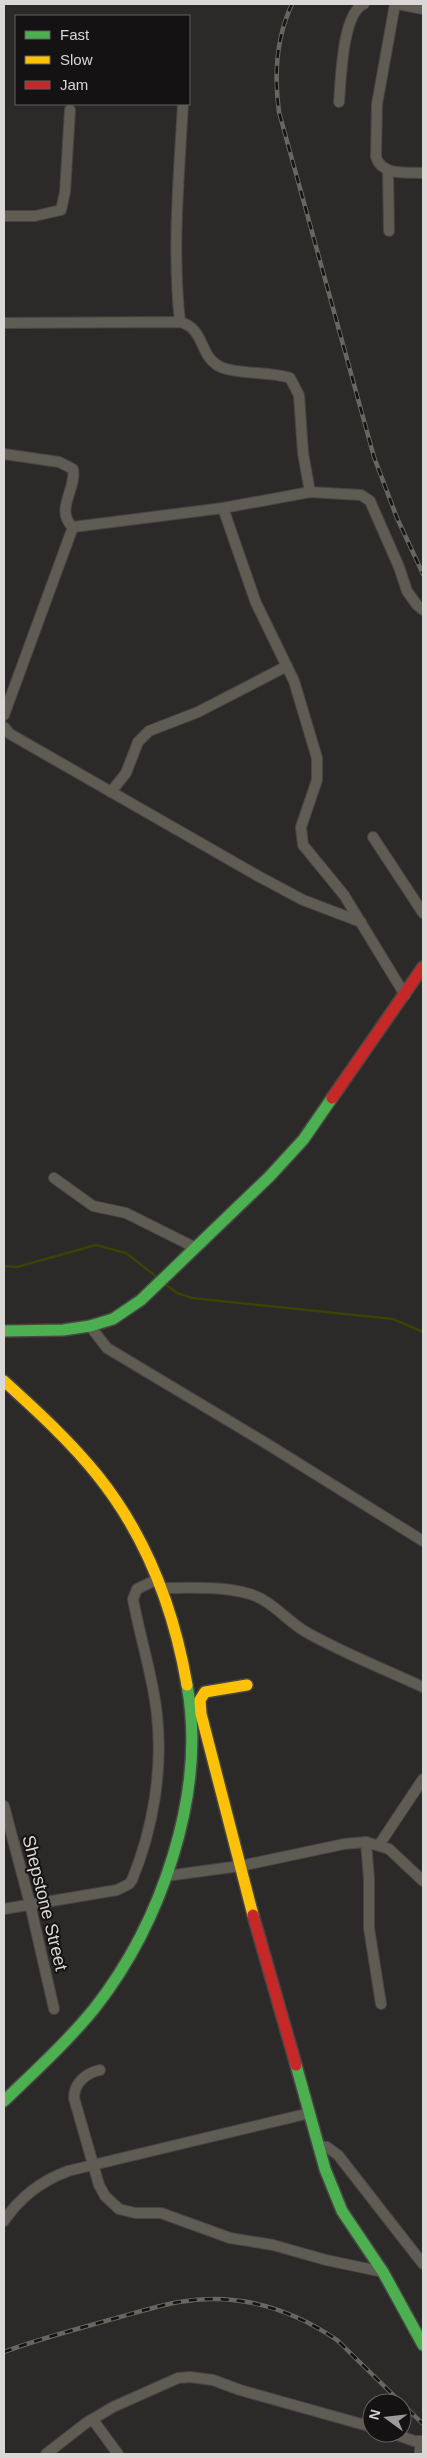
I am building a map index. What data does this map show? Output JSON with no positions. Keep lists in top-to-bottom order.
{
  "streets": {
    "street": ["Shepstone Street"]
  },
  "legend": ["Fast", "Slow", "Jam"],
  "north": "left"
}
